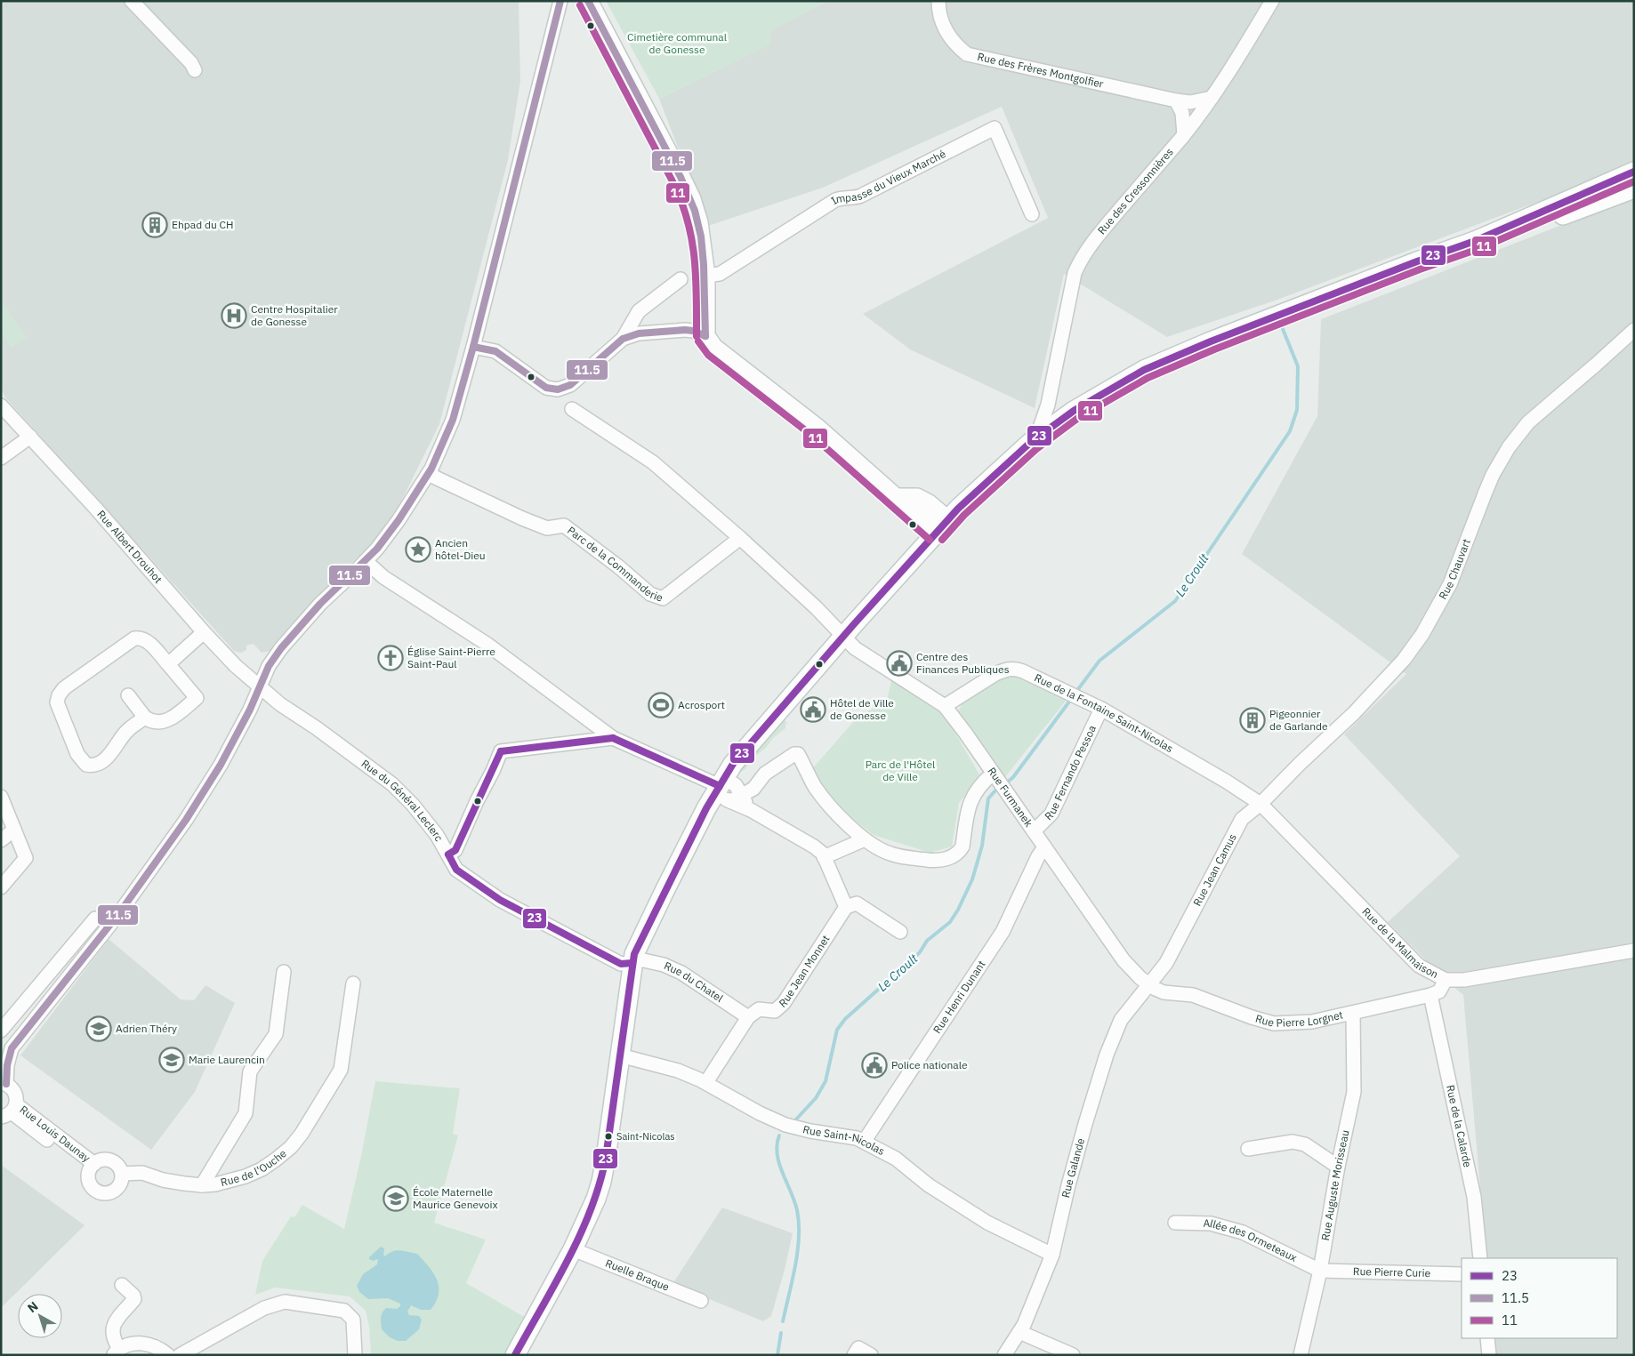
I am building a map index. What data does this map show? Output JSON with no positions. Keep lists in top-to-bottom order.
{
  "streets": {
    "street": [
      "Rue des Frères Montgolfier",
      "Impasse du Vieux Marché",
      "Rue des Cressonnières",
      "Rue Albert Drouhot",
      "Parc de la Commanderie",
      "Rue Chauvart",
      "Rue de la Fontaine Saint-Nicolas",
      "Rue Fernando Pessoa",
      "Rue Furmanek",
      "Rue du Général Leclerc",
      "Rue Jean Camus",
      "Rue de la Malmaison",
      "Rue Jean Monnet",
      "Rue du Chatel",
      "Rue Henri Dunant",
      "Rue Pierre Lorgnet",
      "Rue de la Calarde",
      "Rue Louis Daunay",
      "Rue Saint-Nicolas",
      "Rue de l'Ouche",
      "Rue Galande",
      "Rue Auguste Morisseau",
      "Allée des Ormeteaux",
      "Rue Pierre Curie",
      "Ruelle Braque"
    ]
  },
  "crossings": [
    ["Rue des Frères Montgolfier", "Rue des Cressonnières"],
    ["Rue Albert Drouhot", "Rue du Général Leclerc"],
    ["Rue Chauvart", "Rue de la Fontaine Saint-Nicolas"],
    ["Rue Chauvart", "Rue Jean Camus"],
    ["Rue Chauvart", "Rue de la Malmaison"],
    ["Rue de la Fontaine Saint-Nicolas", "Rue Fernando Pessoa"],
    ["Rue de la Fontaine Saint-Nicolas", "Rue Furmanek"],
    ["Rue de la Fontaine Saint-Nicolas", "Rue Jean Camus"],
    ["Rue de la Fontaine Saint-Nicolas", "Rue de la Malmaison"],
    ["Rue Fernando Pessoa", "Rue Furmanek"],
    ["Rue Furmanek", "Rue Jean Camus"],
    ["Rue Furmanek", "Rue Henri Dunant"],
    ["Rue Furmanek", "Rue Pierre Lorgnet"],
    ["Rue Furmanek", "Rue Galande"],
    ["Rue du Général Leclerc", "Rue du Chatel"],
    ["Rue Jean Camus", "Rue de la Malmaison"],
    ["Rue Jean Camus", "Rue Pierre Lorgnet"],
    ["Rue Jean Camus", "Rue Galande"],
    ["Rue Jean Monnet", "Rue du Chatel"],
    ["Rue Henri Dunant", "Rue Saint-Nicolas"],
    ["Rue Pierre Lorgnet", "Rue de la Calarde"],
    ["Rue Pierre Lorgnet", "Rue Galande"],
    ["Rue Pierre Lorgnet", "Rue Auguste Morisseau"],
    ["Rue Louis Daunay", "Rue de l'Ouche"],
    ["Rue Saint-Nicolas", "Rue Galande"],
    ["Rue Auguste Morisseau", "Allée des Ormeteaux"],
    ["Rue Auguste Morisseau", "Rue Pierre Curie"],
    ["Allée des Ormeteaux", "Rue Pierre Curie"]
  ],
  "water": ["Le Croult"],
  "parks": ["Cimetière communal de Gonesse", "Parc de l'Hôtel de Ville"],
  "places": {
    "building": ["Ehpad du CH", "Pigeonnier de Garlande"],
    "hospital": ["Centre Hospitalier de Gonesse"],
    "place": ["Ancien hôtel-Dieu"],
    "church": ["Église Saint-Pierre Saint-Paul"],
    "public building": ["Centre des Finances Publiques", "Hôtel de Ville de Gonesse", "Police nationale"],
    "sports": ["Acrosport"],
    "school or university": ["Adrien Théry", "Marie Laurencin", "École Maternelle Maurice Genevoix"],
    "other": ["Saint-Nicolas"]
  },
  "lines": ["transit line 11.5", "transit line 11", "transit line 23"],
  "legend": ["23", "11.5", "11"],
  "north": "top left"
}
